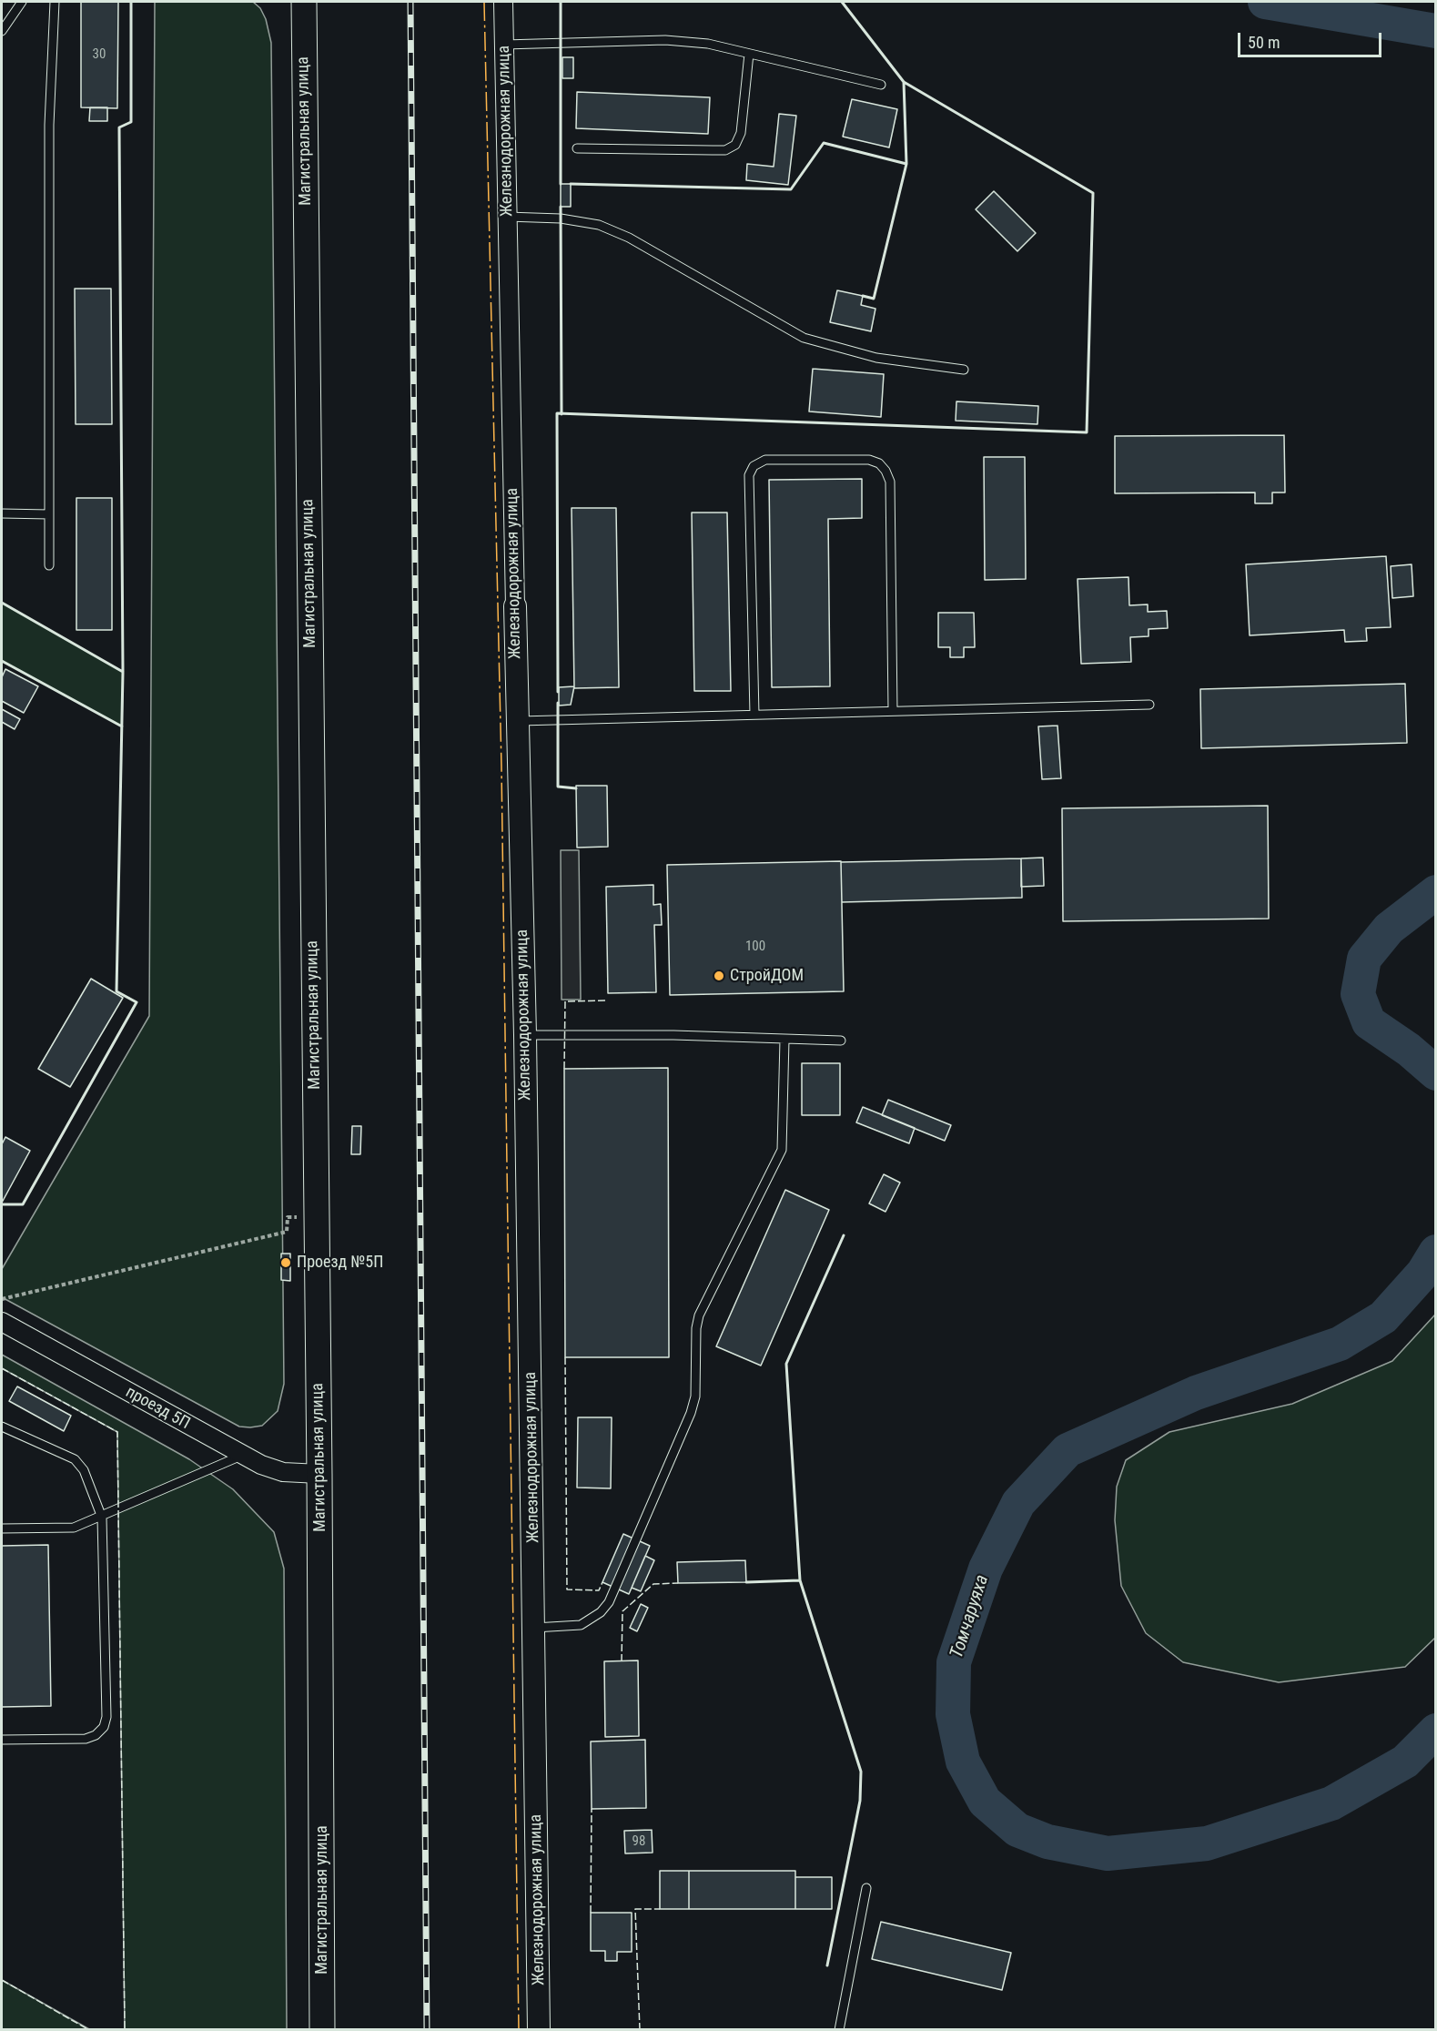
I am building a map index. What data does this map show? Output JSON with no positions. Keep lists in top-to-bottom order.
{
  "streets": {
    "main road": ["Магистральная улица"],
    "street": ["Железнодорожная улица", "проезд 5П"]
  },
  "crossings": [
    ["Магистральная улица", "проезд 5П"]
  ],
  "water": ["Томчаруяха"],
  "places": ["СтройДОМ", "Проезд №5П"],
  "house_numbers": ["30", "100", "98"],
  "scale_bar": "50 m"
}
